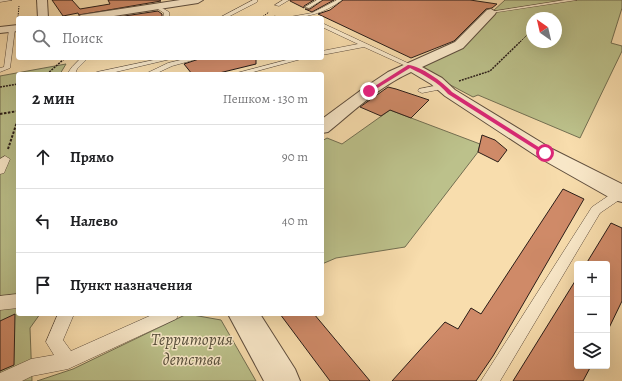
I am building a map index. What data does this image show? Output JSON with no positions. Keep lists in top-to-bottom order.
{
  "parks": ["Территория детства"],
  "north": "top left",
  "page": {
    "search": "Поиск",
    "heading": ["2 мин", "Пешком · 130 m"],
    "list": [
      ["Прямо", "90 m"],
      ["Налево", "40 m"],
      "Пункт назначения"
    ],
    "map_buttons": ["+", "−"]
  }
}
